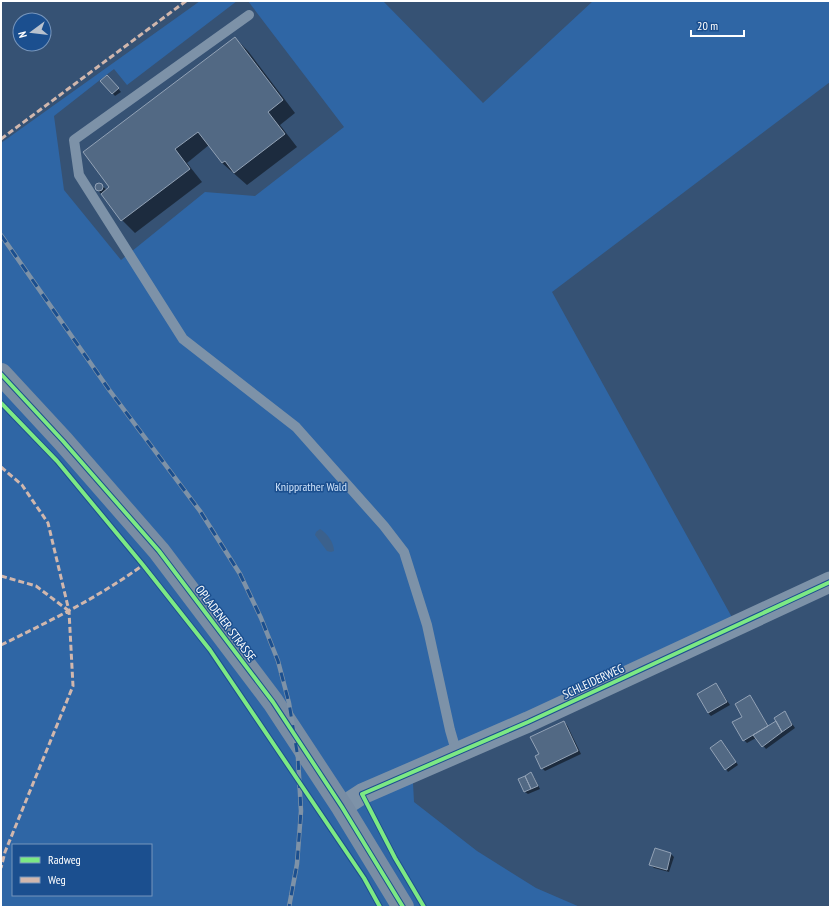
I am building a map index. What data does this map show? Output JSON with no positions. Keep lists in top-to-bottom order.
{
  "streets": {
    "street": ["OPLADENER STRASSE", "SCHLEIDERWEG"]
  },
  "crossings": [
    ["OPLADENER STRASSE", "SCHLEIDERWEG"]
  ],
  "parks": ["Knipprather Wald"],
  "legend": ["Radweg", "Weg"],
  "scale_bar": "20 m",
  "north": "left"
}
